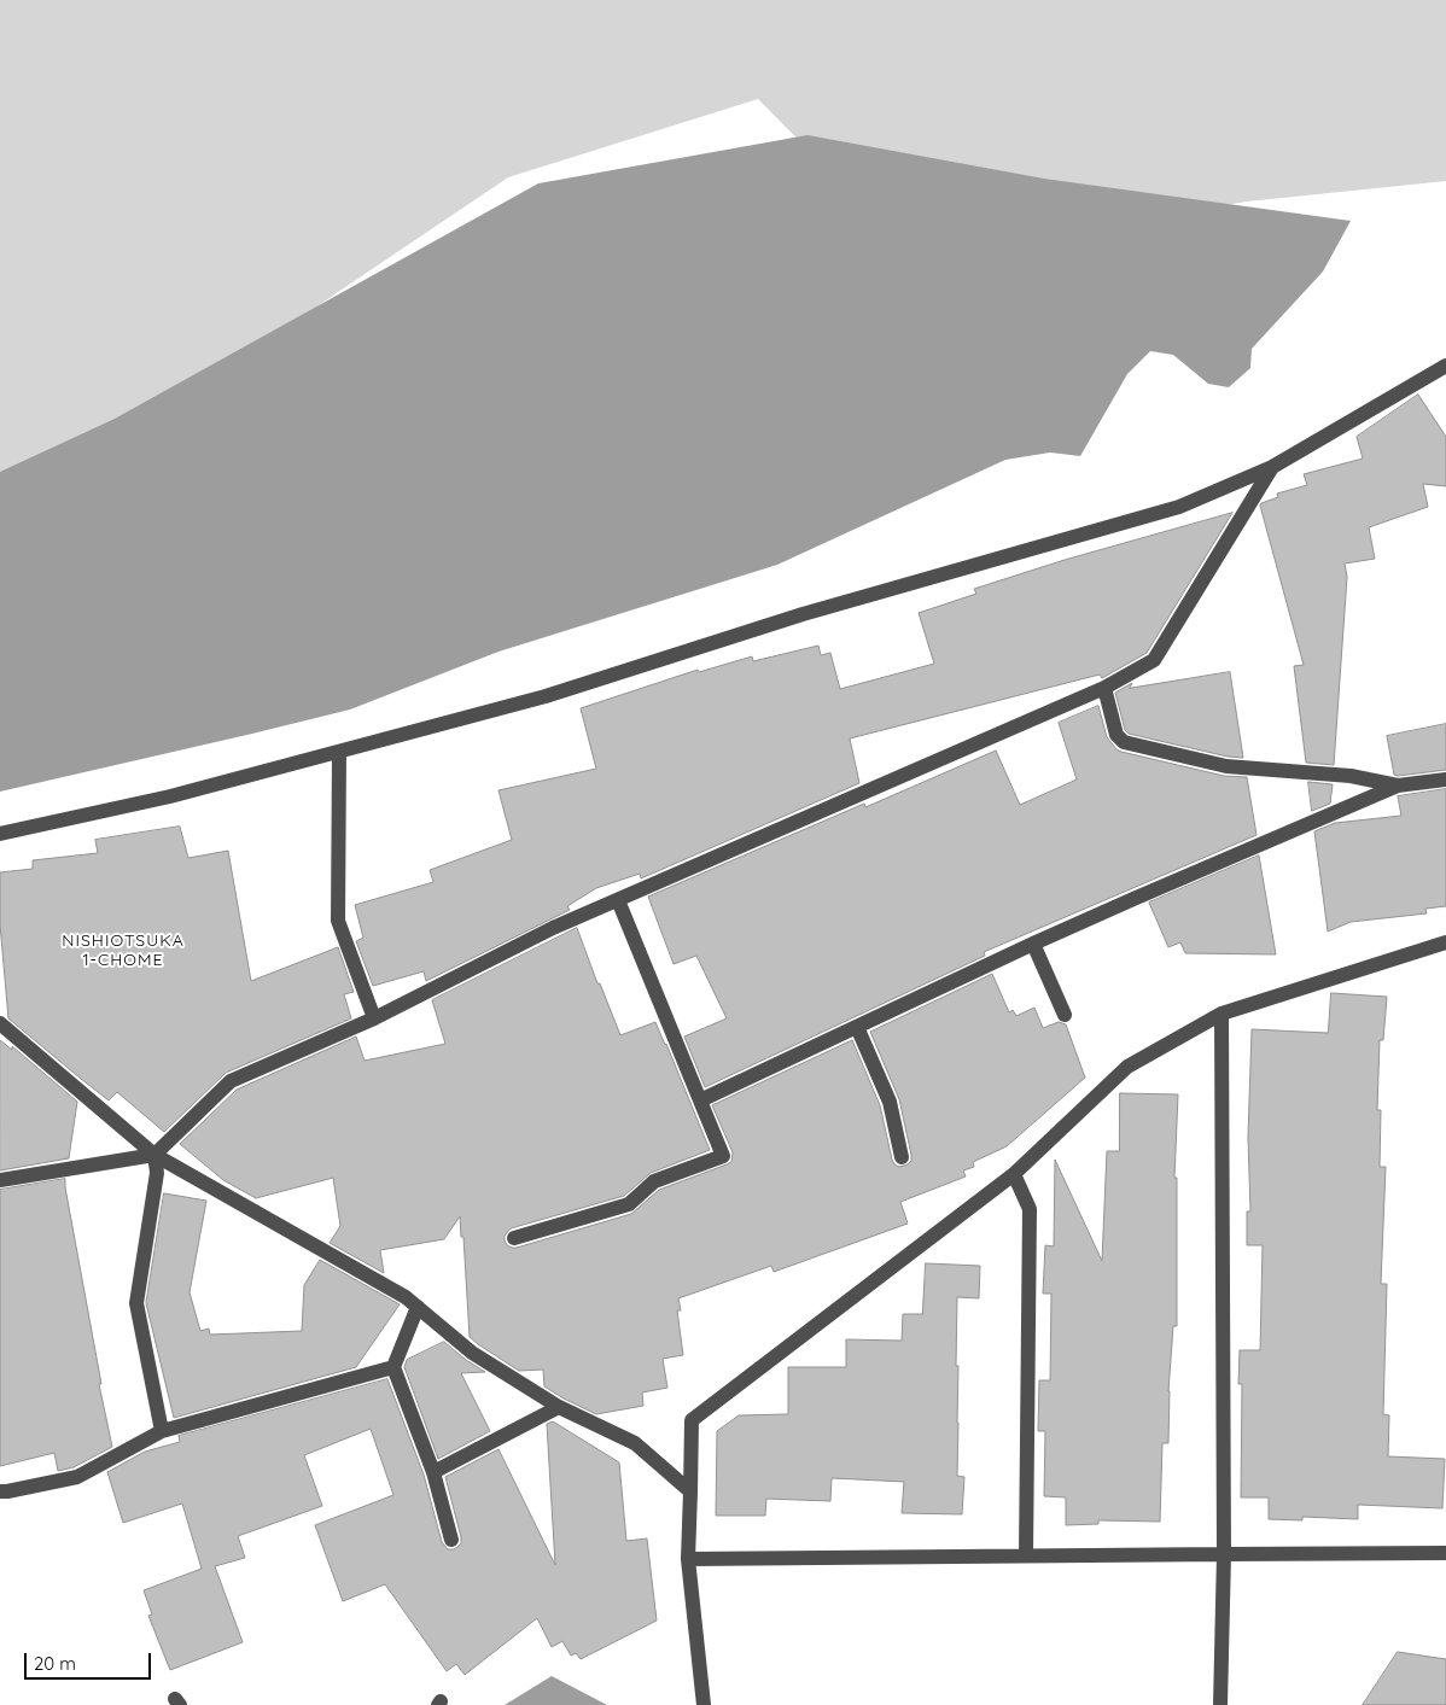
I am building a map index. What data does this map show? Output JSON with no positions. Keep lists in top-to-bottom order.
{
  "districts": ["NISHIOTSUKA 1-CHOME"],
  "scale_bar": "20 m"
}
